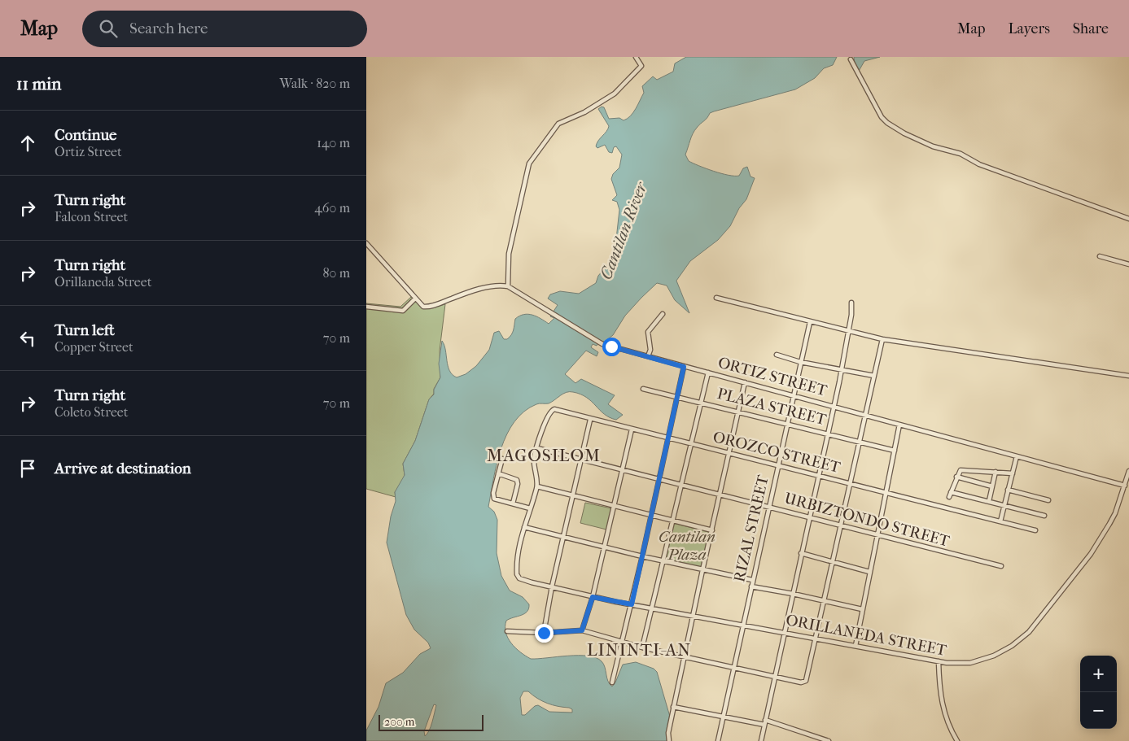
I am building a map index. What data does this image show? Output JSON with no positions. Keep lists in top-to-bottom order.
{
  "streets": {
    "street": [
      "ORTIZ STREET",
      "PLAZA STREET",
      "OROZCO STREET",
      "URBIZTONDO STREET",
      "RIZAL STREET",
      "ORILLANEDA STREET"
    ]
  },
  "crossings": [
    ["ORTIZ STREET", "RIZAL STREET"],
    ["ORTIZ STREET", "ORILLANEDA STREET"],
    ["PLAZA STREET", "RIZAL STREET"],
    ["OROZCO STREET", "URBIZTONDO STREET"],
    ["OROZCO STREET", "RIZAL STREET"],
    ["URBIZTONDO STREET", "RIZAL STREET"],
    ["RIZAL STREET", "ORILLANEDA STREET"]
  ],
  "districts": ["MAGOSILOM", "LININTI-AN"],
  "water": ["Cantilan River"],
  "parks": ["Cantilan Plaza"],
  "scale_bar": "200 m",
  "page": {
    "header": "Map",
    "search": "Search here",
    "nav": ["Map", "Layers", "Share"],
    "heading": ["11 min", "Walk · 820 m"],
    "list": [
      ["Continue", "Ortiz Street", "140 m"],
      ["Turn right", "Falcon Street", "460 m"],
      ["Turn right", "Orillaneda Street", "80 m"],
      ["Turn left", "Copper Street", "70 m"],
      ["Turn right", "Coleto Street", "70 m"],
      "Arrive at destination"
    ],
    "map_buttons": ["+", "−"],
    "scale": "200 m"
  }
}
